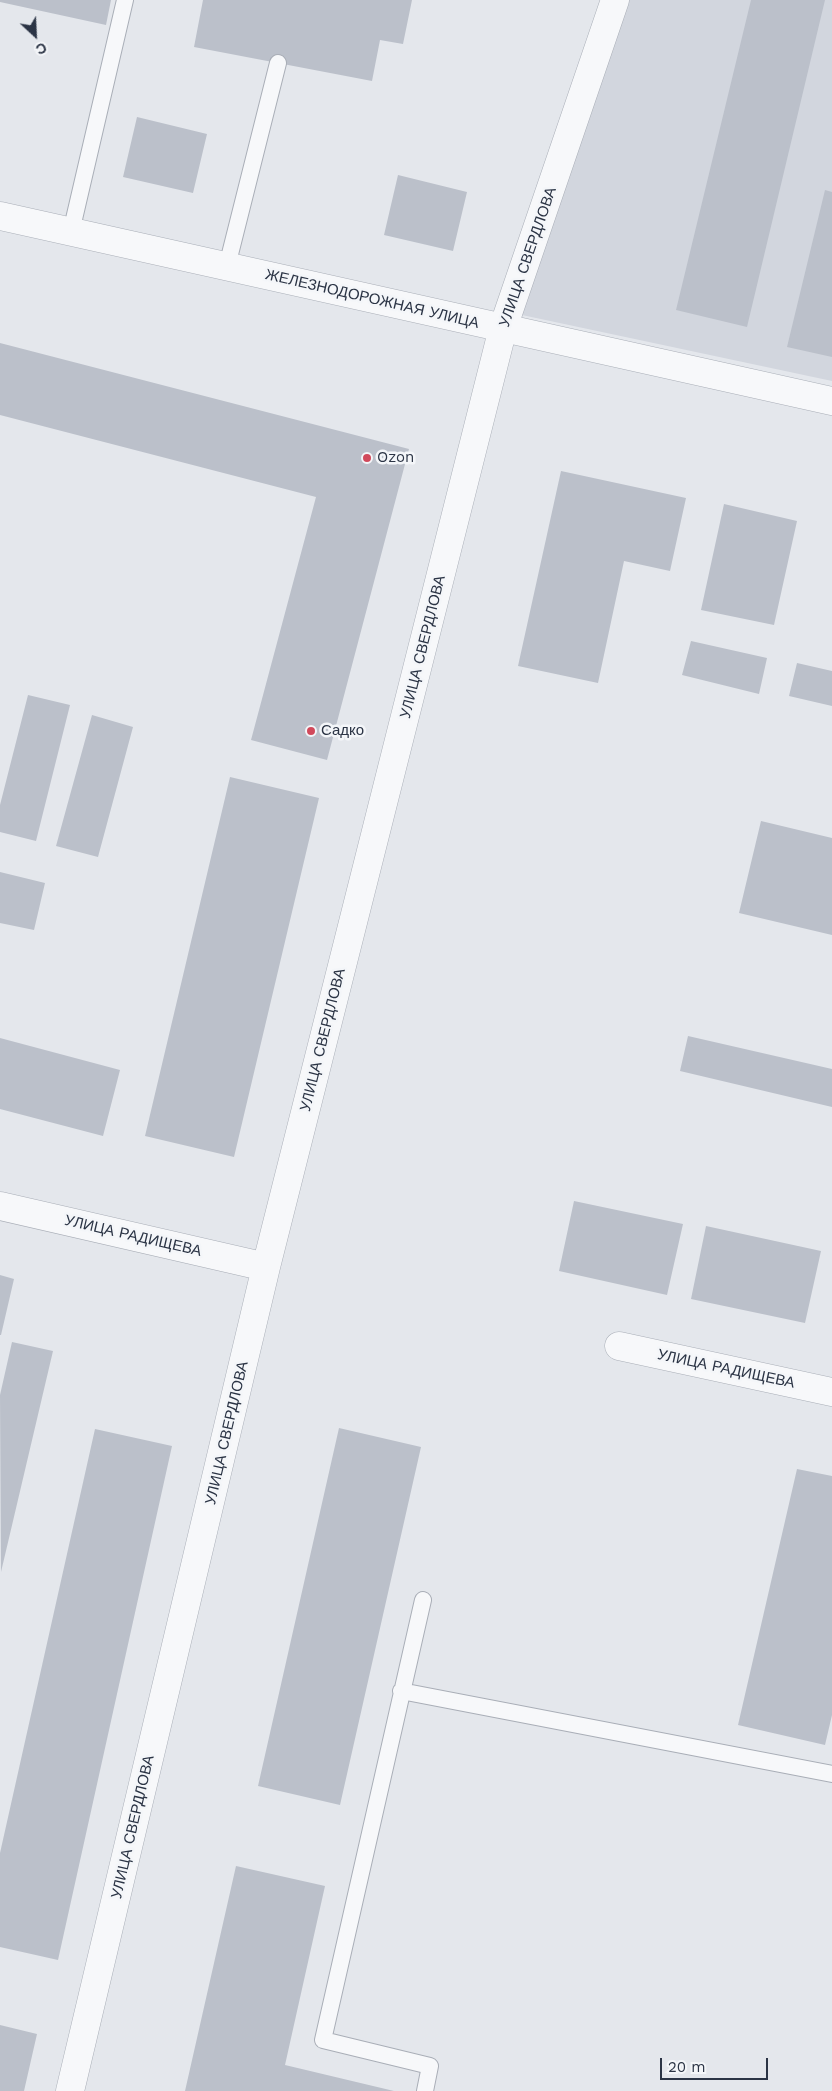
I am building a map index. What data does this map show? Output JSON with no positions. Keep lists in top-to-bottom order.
{
  "streets": {
    "street": ["УЛИЦА СВЕРДЛОВА", "ЖЕЛЕЗНОДОРОЖНАЯ УЛИЦА", "УЛИЦА РАДИЩЕВА"]
  },
  "crossings": [
    ["УЛИЦА СВЕРДЛОВА", "ЖЕЛЕЗНОДОРОЖНАЯ УЛИЦА"],
    ["УЛИЦА СВЕРДЛОВА", "УЛИЦА РАДИЩЕВА"]
  ],
  "places": ["Ozon", "Садко"],
  "scale_bar": "20 m",
  "north": "bottom right"
}
